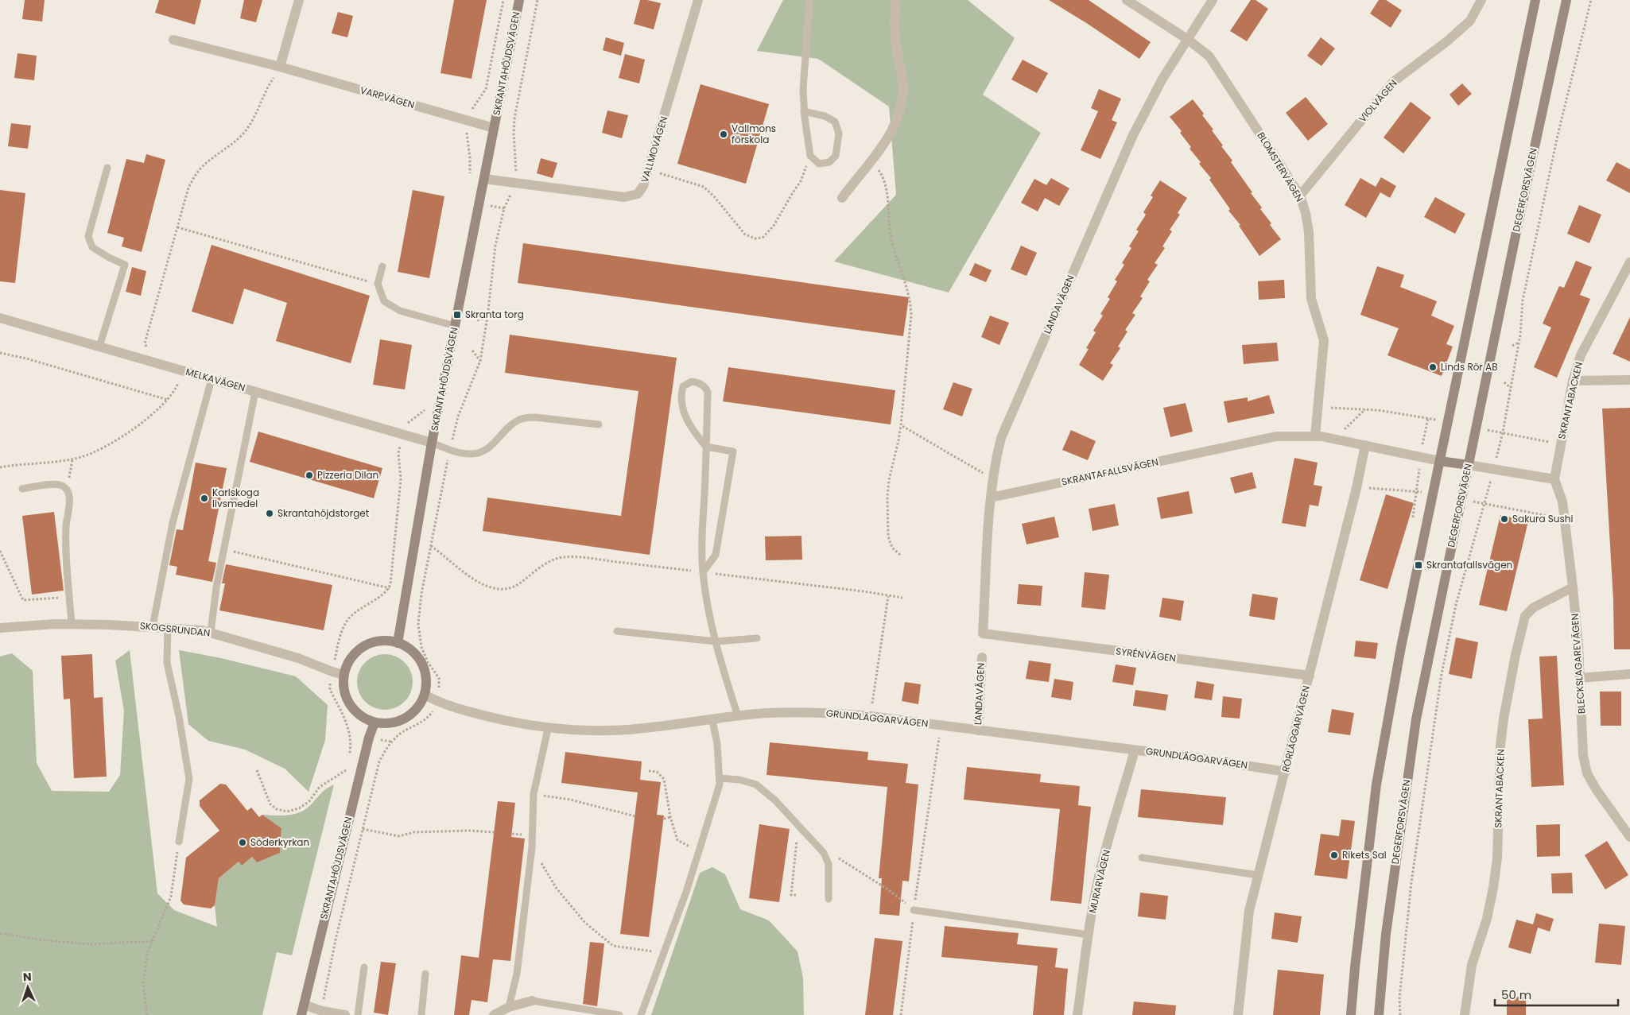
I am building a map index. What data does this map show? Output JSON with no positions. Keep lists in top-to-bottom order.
{
  "streets": {
    "main road": ["SKRANTAHÖJDSVÄGEN", "DEGERFORSVÄGEN"],
    "street": [
      "VARPVÄGEN",
      "VIOLVÄGEN",
      "VALLMOVÄGEN",
      "BLOMSTERVÄGEN",
      "LANDAVÄGEN",
      "MELKAVÄGEN",
      "SKRANTABACKEN",
      "SKRANTAFALLSVÄGEN",
      "SKOGSRUNDAN",
      "SYRÉNVÄGEN",
      "BLECKSLAGAREVÄGEN",
      "GRUNDLÄGGARVÄGEN",
      "RÖRLÄGGARVÄGEN",
      "MURARVÄGEN"
    ]
  },
  "crossings": [
    ["SKRANTAHÖJDSVÄGEN", "VARPVÄGEN"],
    ["SKRANTAHÖJDSVÄGEN", "VALLMOVÄGEN"],
    ["SKRANTAHÖJDSVÄGEN", "MELKAVÄGEN"],
    ["SKRANTAHÖJDSVÄGEN", "SKOGSRUNDAN"],
    ["SKRANTAHÖJDSVÄGEN", "GRUNDLÄGGARVÄGEN"],
    ["VIOLVÄGEN", "BLOMSTERVÄGEN"],
    ["BLOMSTERVÄGEN", "LANDAVÄGEN"],
    ["BLOMSTERVÄGEN", "SKRANTAFALLSVÄGEN"],
    ["LANDAVÄGEN", "SKRANTAFALLSVÄGEN"],
    ["LANDAVÄGEN", "SYRÉNVÄGEN"],
    ["LANDAVÄGEN", "GRUNDLÄGGARVÄGEN"],
    ["SKRANTABACKEN", "BLECKSLAGAREVÄGEN"],
    ["SKRANTAFALLSVÄGEN", "RÖRLÄGGARVÄGEN"],
    ["SKOGSRUNDAN", "GRUNDLÄGGARVÄGEN"],
    ["SYRÉNVÄGEN", "RÖRLÄGGARVÄGEN"],
    ["GRUNDLÄGGARVÄGEN", "RÖRLÄGGARVÄGEN"],
    ["GRUNDLÄGGARVÄGEN", "MURARVÄGEN"]
  ],
  "places": {
    "other": [
      "Vallmons förskola",
      "Linds Rör AB",
      "Pizzeria Dilan",
      "Karlskoga livsmedel",
      "Skrantahöjdstorget",
      "Sakura Sushi",
      "Söderkyrkan",
      "Rikets Sal"
    ],
    "transit": ["Skranta torg", "Skrantafallsvägen"]
  },
  "scale_bar": "50 m",
  "north": "top"
}
